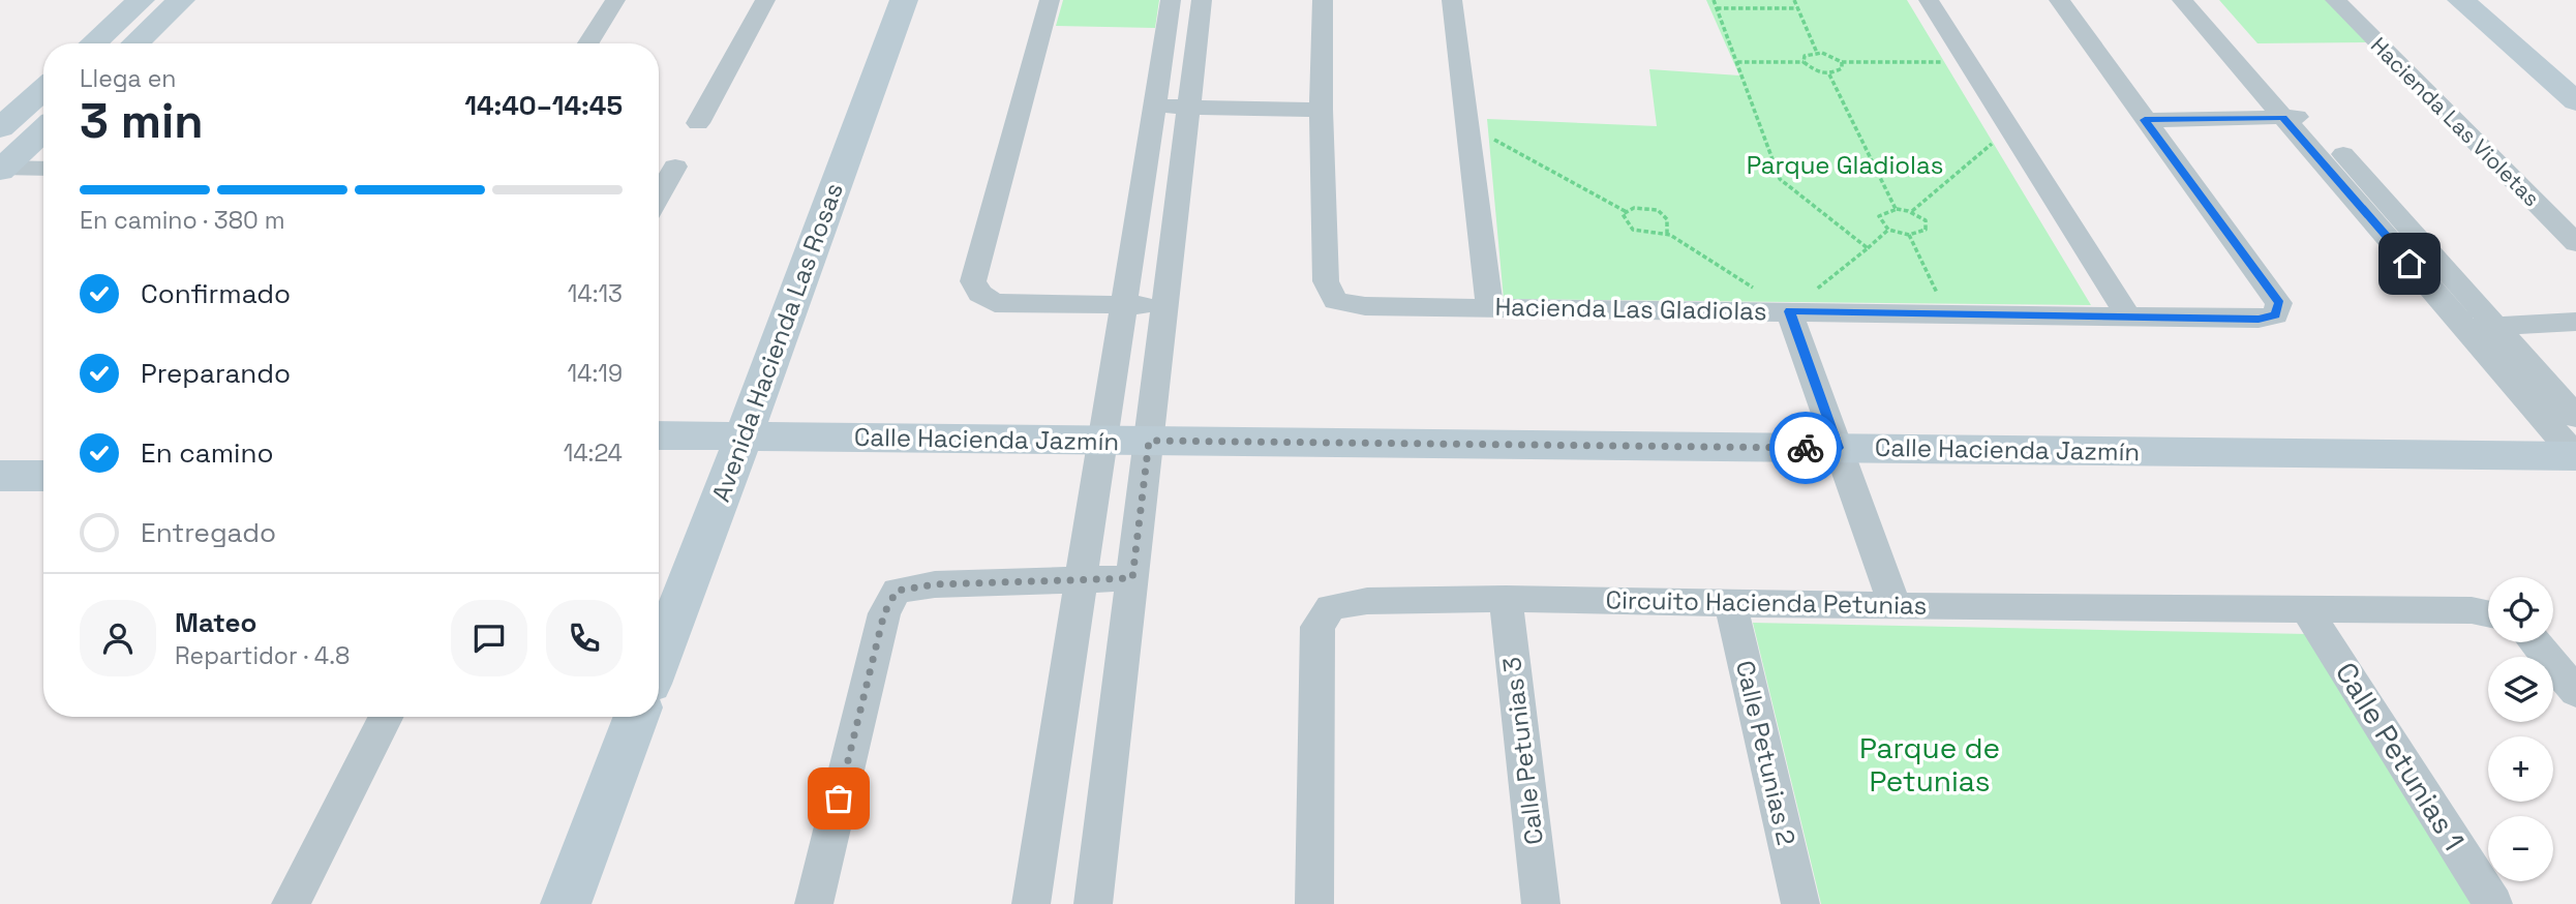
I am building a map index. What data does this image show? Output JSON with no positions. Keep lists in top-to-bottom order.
{
  "streets": {
    "street": [
      "Hacienda Las Violetas",
      "Hacienda Las Gladiolas",
      "Avenida Hacienda Las Rosas",
      "Calle Hacienda Jazmín",
      "Circuito Hacienda Petunias",
      "Calle Petunias 3",
      "Calle Petunias 2",
      "Calle Petunias 1"
    ]
  },
  "crossings": [
    ["Avenida Hacienda Las Rosas", "Calle Hacienda Jazmín"],
    ["Circuito Hacienda Petunias", "Calle Petunias 3"],
    ["Circuito Hacienda Petunias", "Calle Petunias 2"],
    ["Circuito Hacienda Petunias", "Calle Petunias 1"]
  ],
  "parks": ["Parque Gladiolas", "Parque de Petunias"],
  "page": {
    "heading": ["3 min", "Llega en", "14:40–14:45"],
    "panel": ["Mateo", "Repartidor · 4.8"],
    "bar": "En camino · 380 m",
    "list": [
      ["Confirmado", "14:13"],
      ["Preparando", "14:19"],
      ["En camino", "14:24"],
      "Entregado"
    ],
    "map_buttons": ["+", "−"]
  }
}
